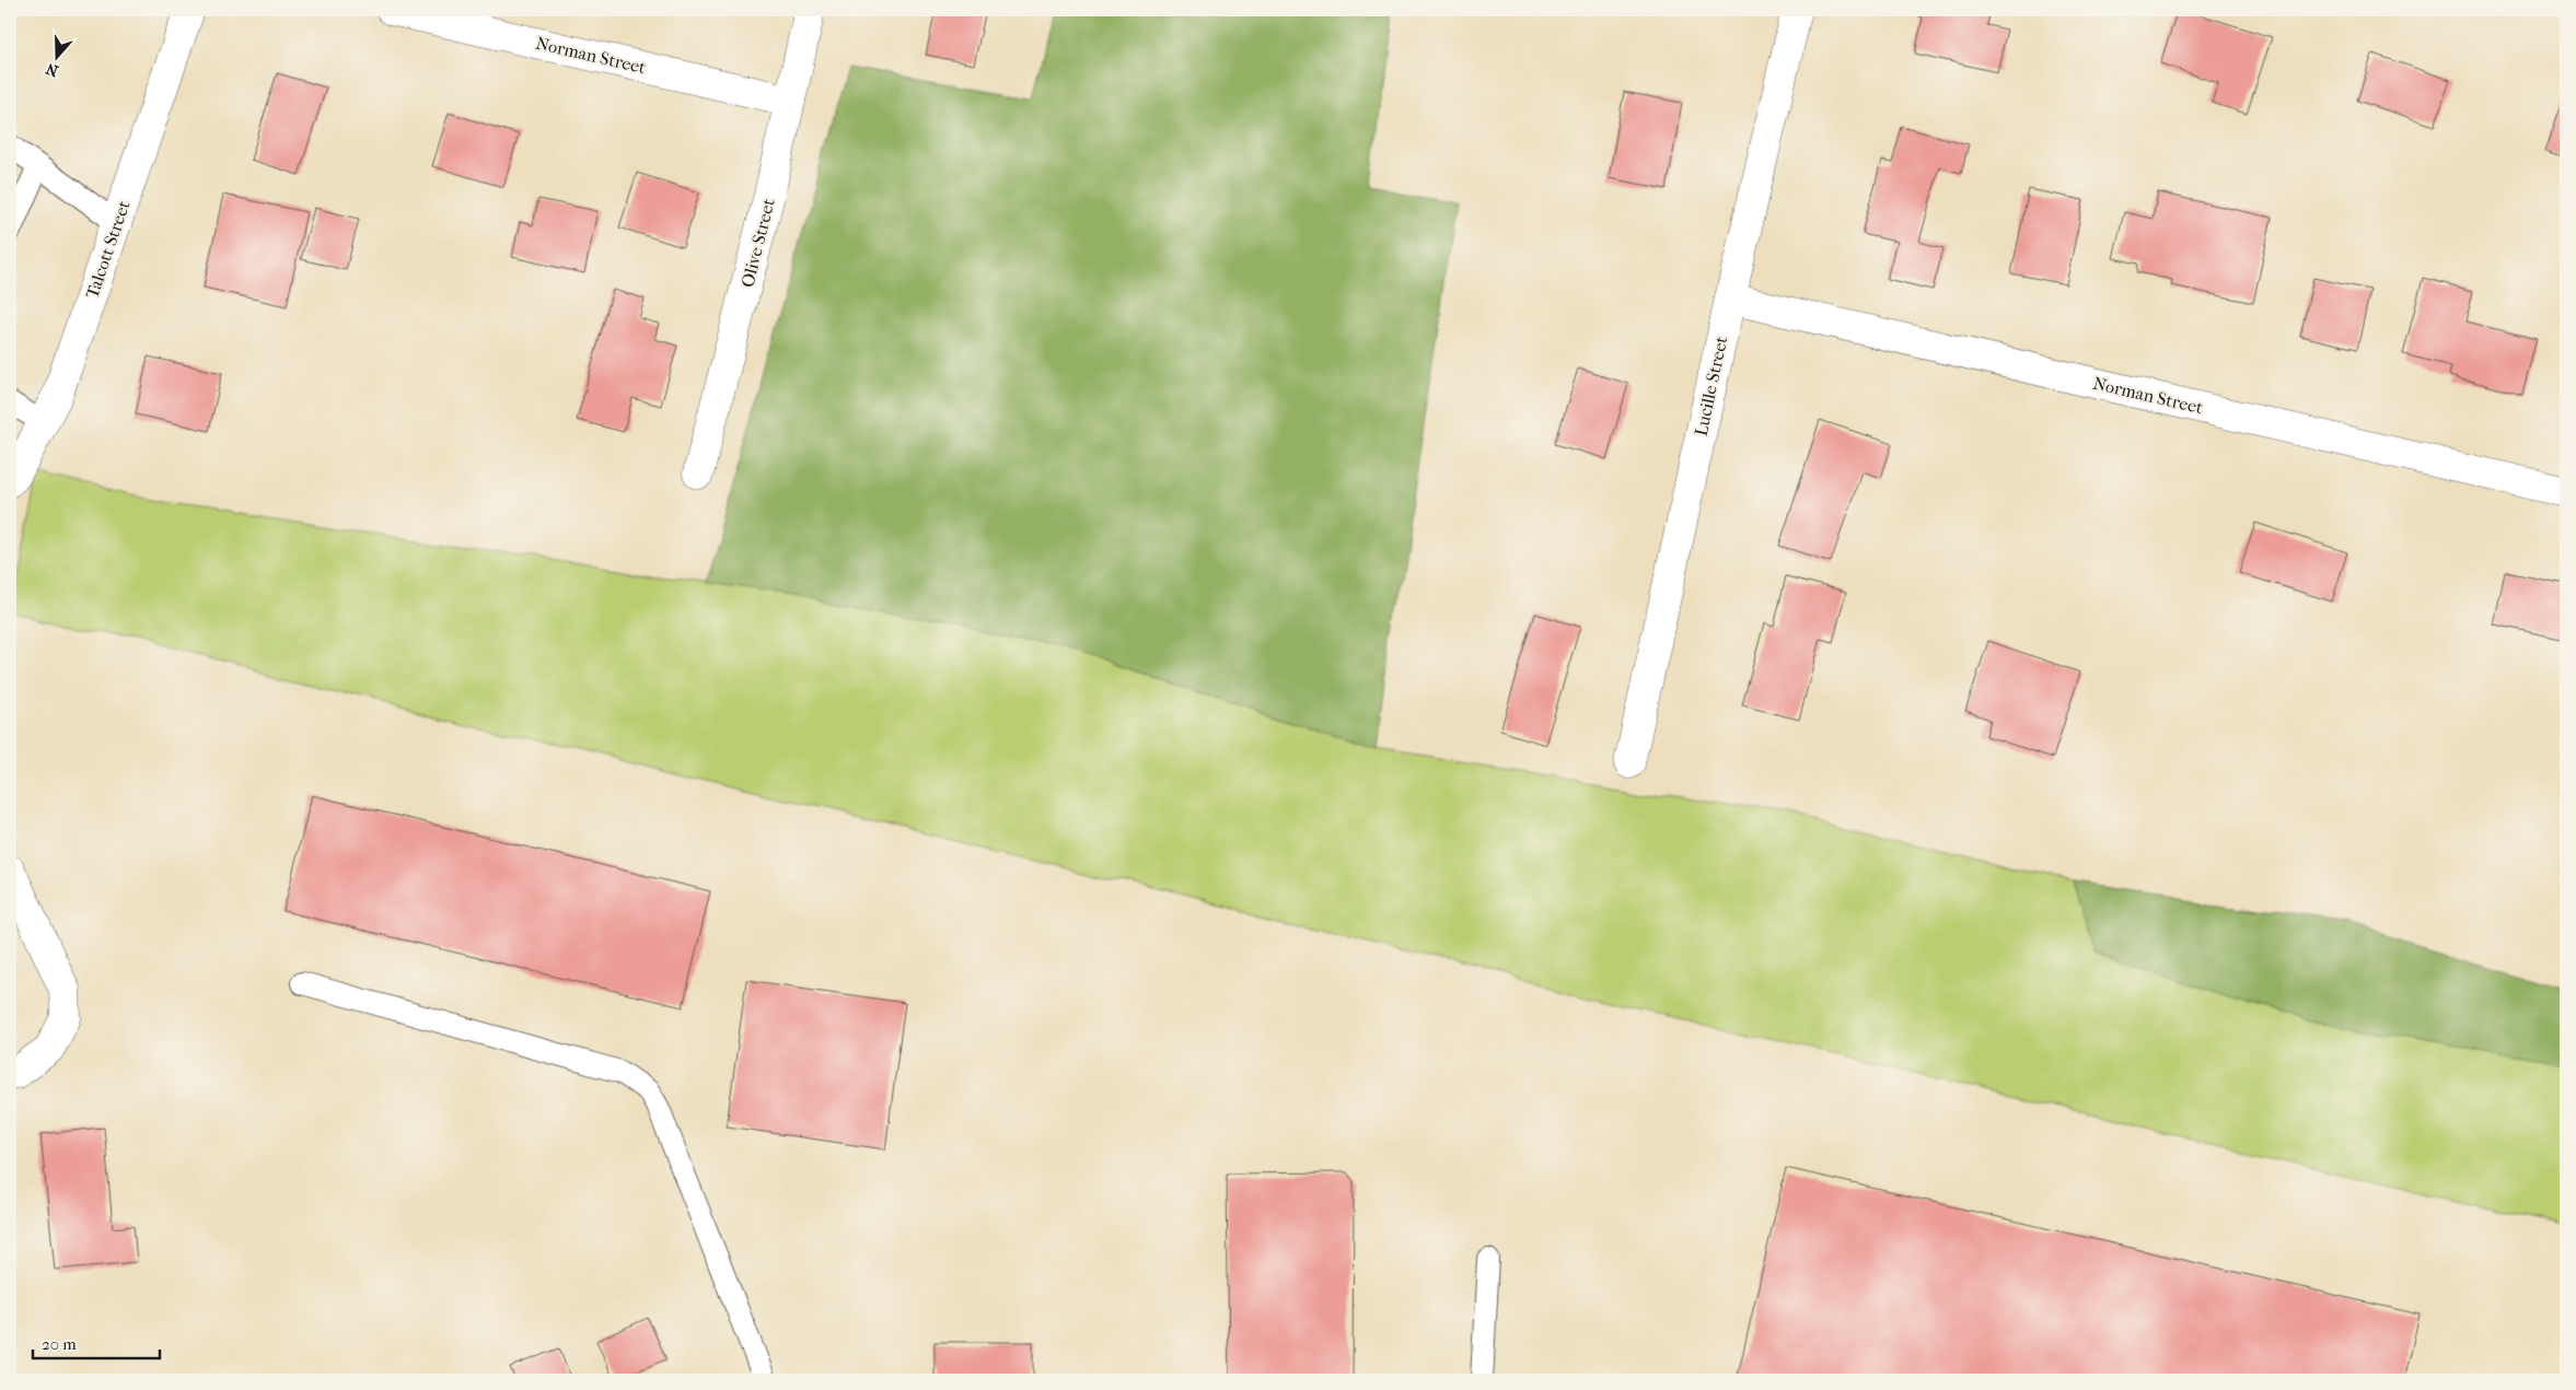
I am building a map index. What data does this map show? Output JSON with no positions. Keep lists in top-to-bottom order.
{
  "streets": {
    "street": [
      "Norman Street",
      "Olive Street",
      "Talcott Street",
      "Lucille Street"
    ]
  },
  "crossings": [
    ["Norman Street", "Olive Street"],
    ["Norman Street", "Lucille Street"]
  ],
  "scale_bar": "20 m",
  "north": "bottom"
}
